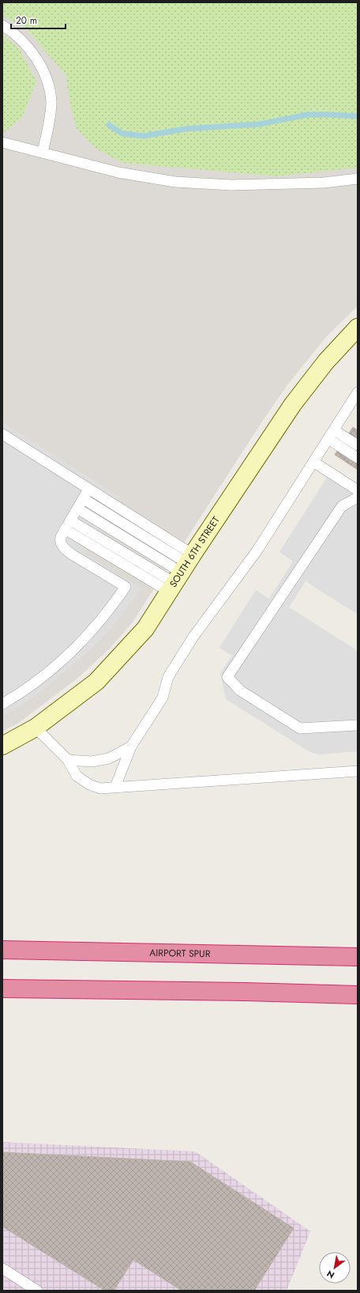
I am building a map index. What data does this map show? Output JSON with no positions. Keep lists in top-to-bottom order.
{
  "streets": {
    "highway": ["AIRPORT SPUR"],
    "street": ["SOUTH 6TH STREET"]
  },
  "scale_bar": "20 m",
  "north": "bottom left"
}
